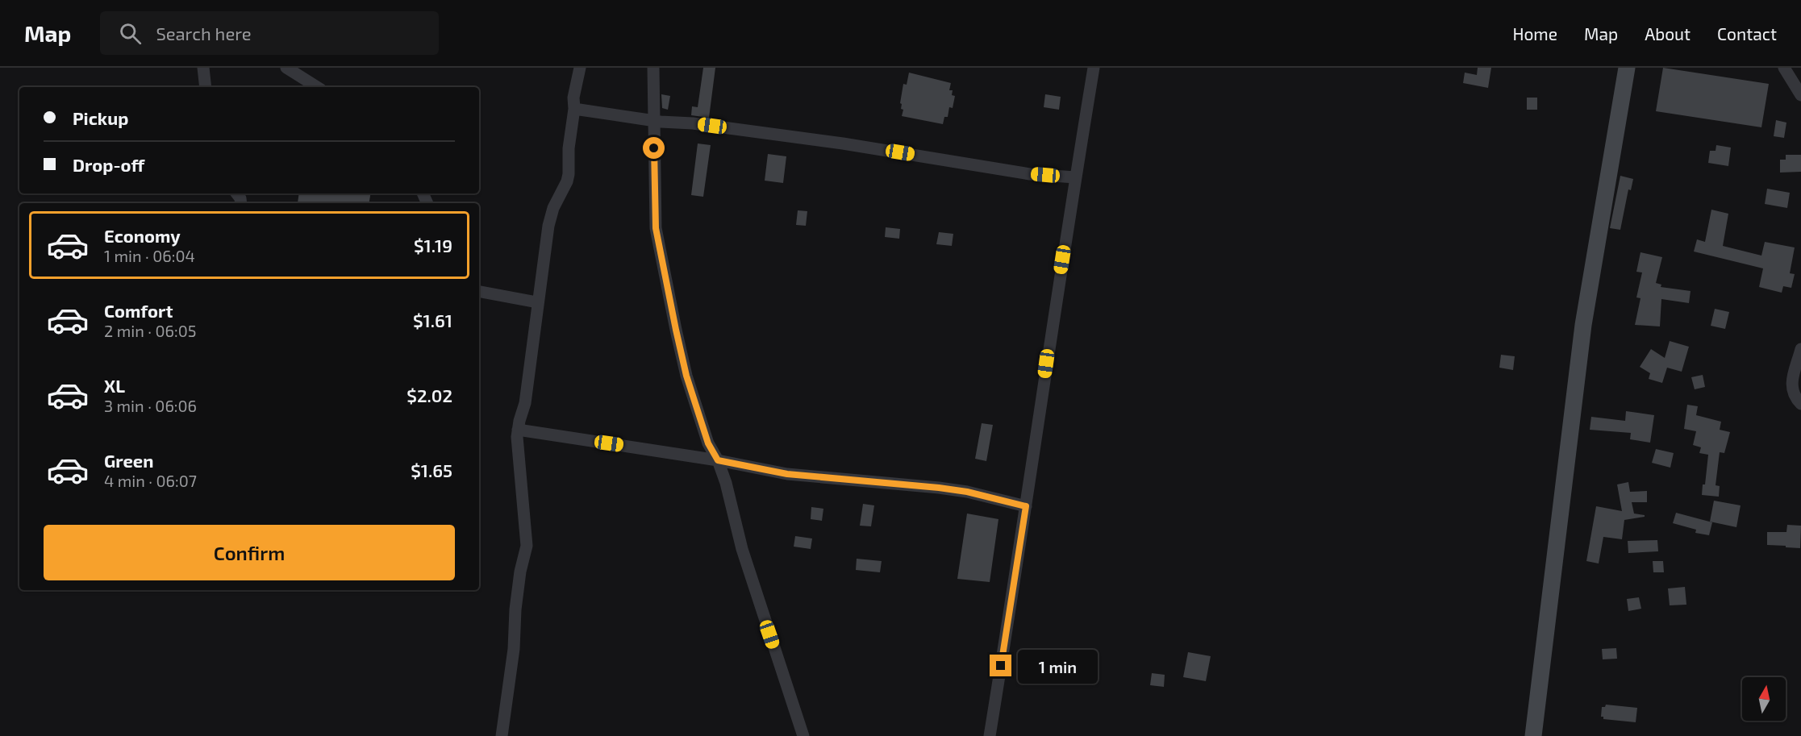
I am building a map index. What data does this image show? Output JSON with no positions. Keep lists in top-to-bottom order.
{
  "north": "top",
  "page": {
    "header": "Map",
    "search": "Search here",
    "nav": [
      "Home",
      "Map",
      "About",
      "Contact"
    ],
    "banner": ["Pickup", "Drop-off"],
    "list": [
      {
        "name": "Economy",
        "note": "1 min · 06:04",
        "value": "$1.19"
      },
      {
        "name": "Comfort",
        "note": "2 min · 06:05",
        "value": "$1.61"
      },
      {
        "name": "XL",
        "note": "3 min · 06:06",
        "value": "$2.02"
      },
      {
        "name": "Green",
        "note": "4 min · 06:07",
        "value": "$1.65"
      }
    ],
    "buttons": "Confirm",
    "bubble": "1 min"
  }
}
